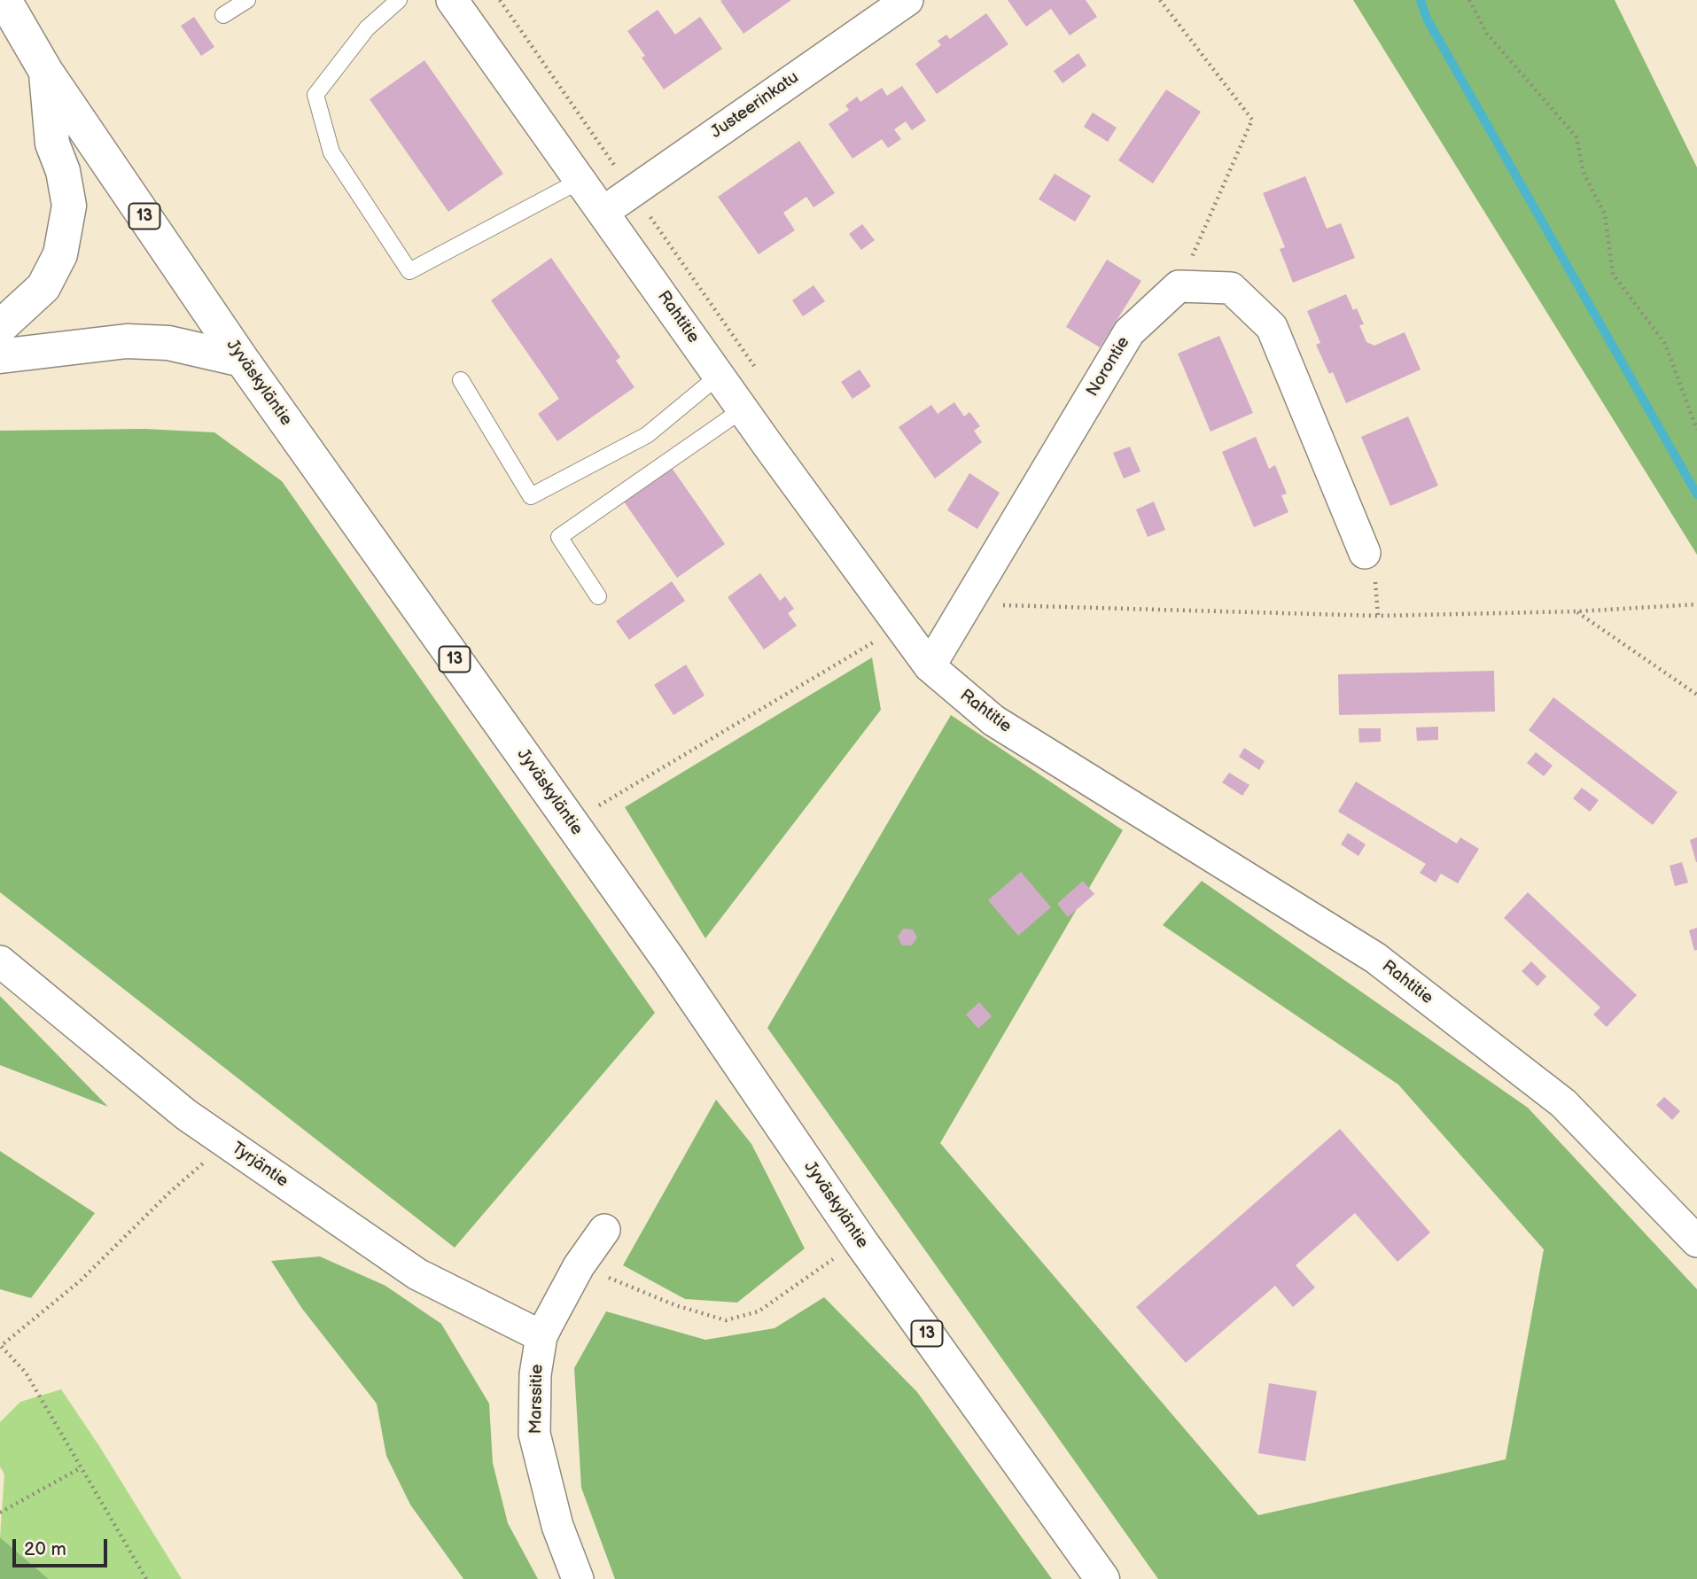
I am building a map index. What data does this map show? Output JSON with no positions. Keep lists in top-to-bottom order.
{
  "streets": {
    "highway": ["13", "Jyväskyläntie"],
    "street": [
      "Justeerinkatu",
      "Rahtitie",
      "Norontie",
      "Tyrjäntie",
      "Marssitie"
    ]
  },
  "crossings": [
    ["Justeerinkatu", "Rahtitie"],
    ["Rahtitie", "Norontie"],
    ["Tyrjäntie", "Marssitie"]
  ],
  "scale_bar": "20 m"
}
